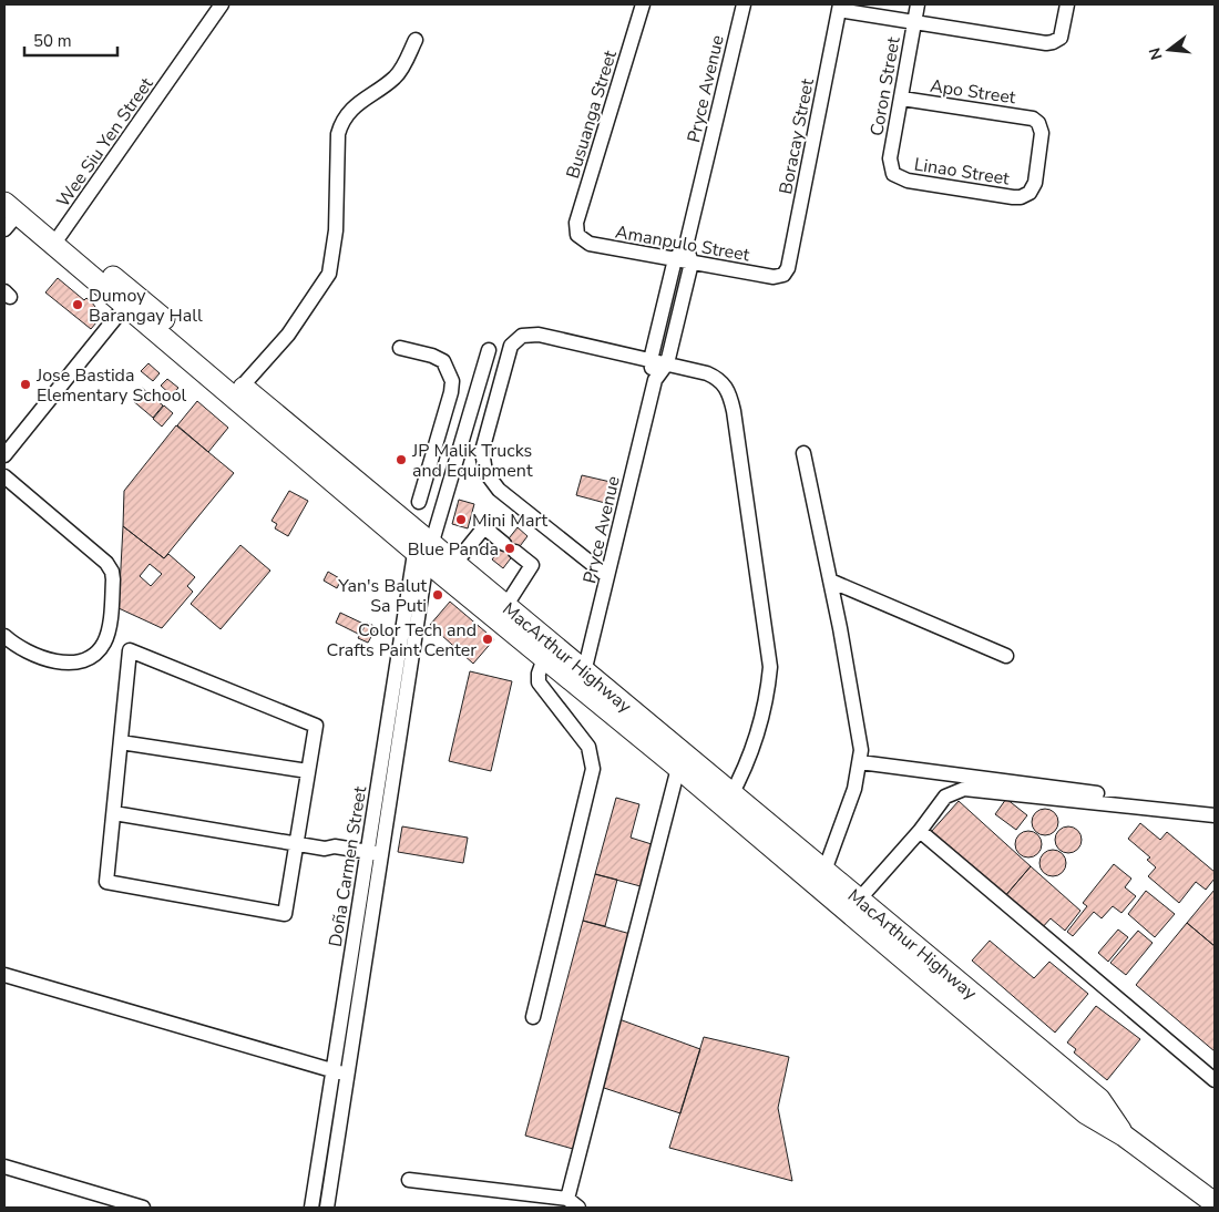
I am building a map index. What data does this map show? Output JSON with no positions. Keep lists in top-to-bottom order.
{
  "streets": {
    "highway": ["MacArthur Highway"],
    "street": [
      "Coron Street",
      "Pryce Avenue",
      "Apo Street",
      "Busuanga Street",
      "Boracay Street",
      "Wee Siu Yen Street",
      "Linao Street",
      "Amanpulo Street",
      "Doña Carmen Street"
    ]
  },
  "crossings": [
    ["Coron Street", "Apo Street"],
    ["Coron Street", "Linao Street"],
    ["Pryce Avenue", "Amanpulo Street"],
    ["Pryce Avenue", "MacArthur Highway"],
    ["Apo Street", "Linao Street"],
    ["Busuanga Street", "Amanpulo Street"],
    ["Boracay Street", "Amanpulo Street"],
    ["Wee Siu Yen Street", "MacArthur Highway"],
    ["MacArthur Highway", "Doña Carmen Street"]
  ],
  "places": [
    "Dumoy Barangay Hall",
    "Jose Bastida Elementary School",
    "JP Malik Trucks and Equipment",
    "Mini Mart",
    "Blue Panda",
    "Yan's Balut Sa Puti",
    "Color Tech and Crafts Paint Center"
  ],
  "scale_bar": "50 m",
  "north": "left"
}
